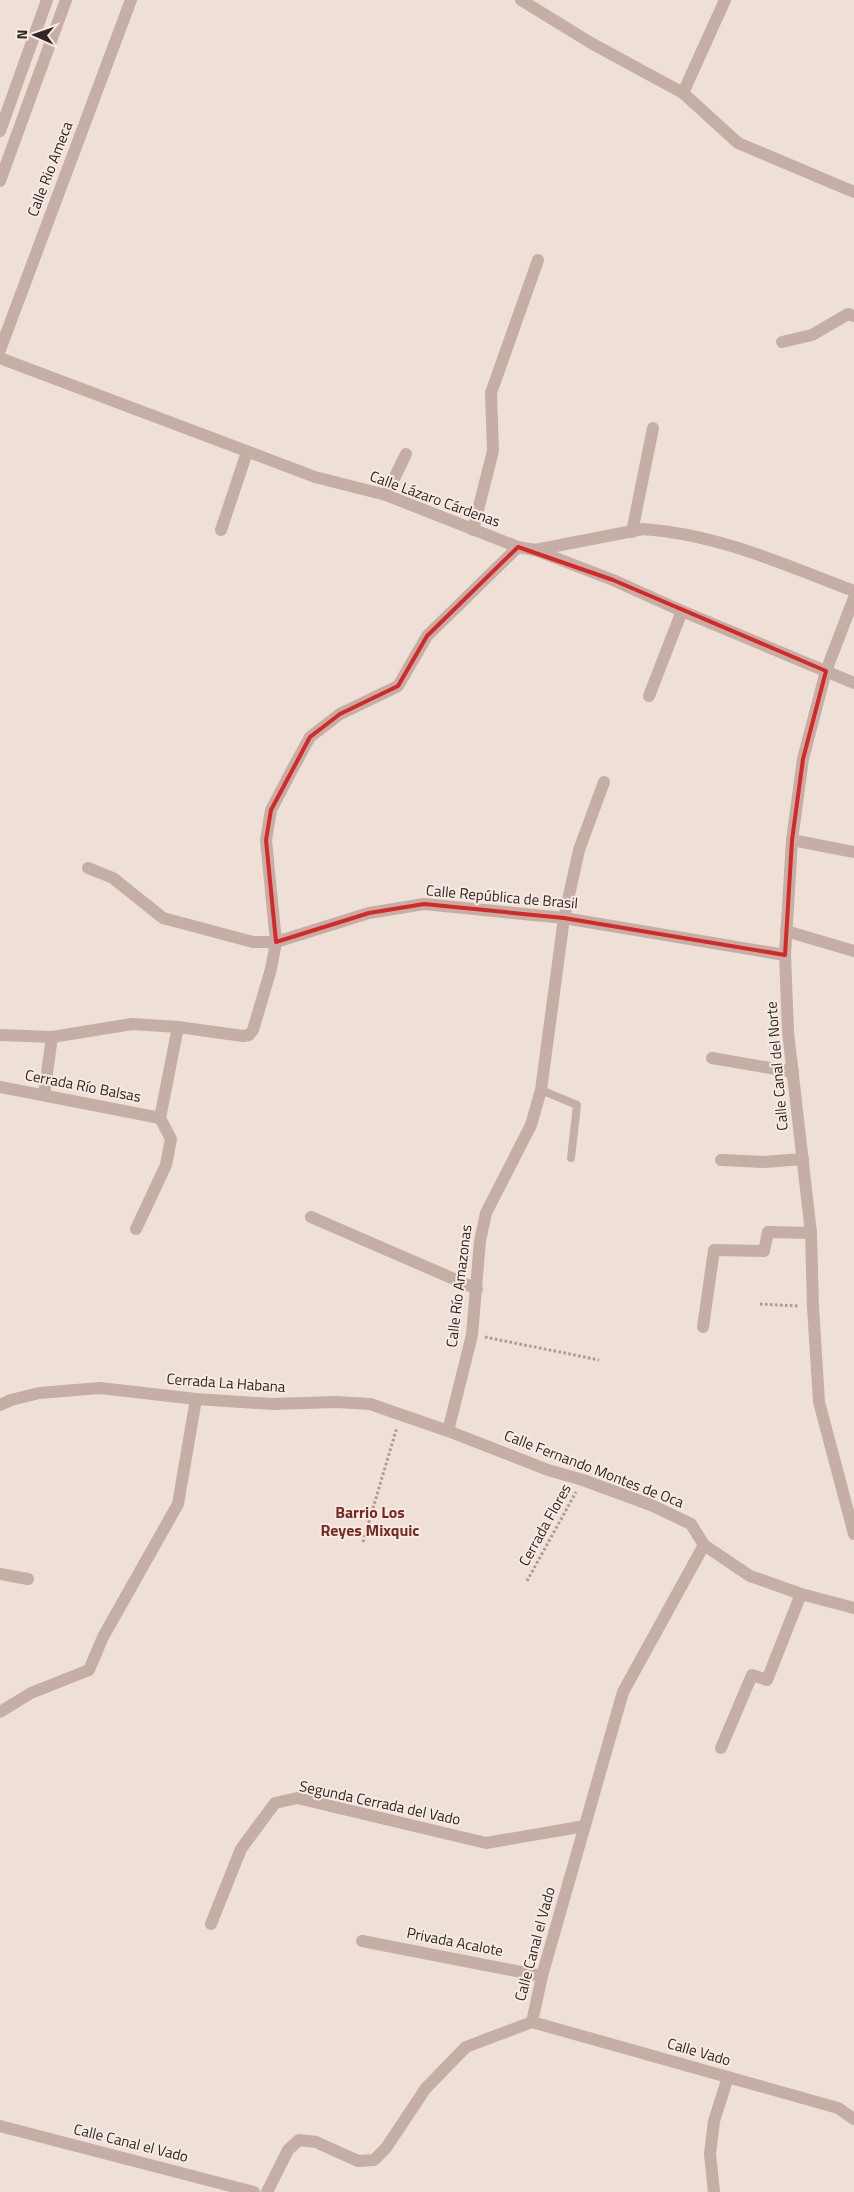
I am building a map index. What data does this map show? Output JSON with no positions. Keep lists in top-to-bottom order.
{
  "streets": {
    "street": [
      "Calle Rio Ameca",
      "Calle Lázaro Cárdenas",
      "Calle República de Brasil",
      "Calle Canal del Norte",
      "Cerrada Río Balsas",
      "Calle Río Amazonas",
      "Cerrada La Habana",
      "Calle Fernando Montes de Oca",
      "Segunda Cerrada del Vado",
      "Privada Acalote",
      "Calle Canal el Vado",
      "Calle Vado"
    ],
    "path": ["Cerrada Flores"]
  },
  "crossings": [
    ["Calle Lázaro Cárdenas", "Calle Canal del Norte"],
    ["Calle República de Brasil", "Calle Canal del Norte"],
    ["Calle República de Brasil", "Calle Río Amazonas"],
    ["Calle Río Amazonas", "Cerrada La Habana"],
    ["Calle Río Amazonas", "Calle Fernando Montes de Oca"],
    ["Cerrada La Habana", "Calle Fernando Montes de Oca"],
    ["Calle Fernando Montes de Oca", "Cerrada Flores"],
    ["Calle Fernando Montes de Oca", "Calle Canal el Vado"],
    ["Segunda Cerrada del Vado", "Calle Canal el Vado"],
    ["Privada Acalote", "Calle Canal el Vado"],
    ["Calle Canal el Vado", "Calle Vado"]
  ],
  "districts": ["Barrio Los Reyes Mixquic"],
  "north": "left"
}
